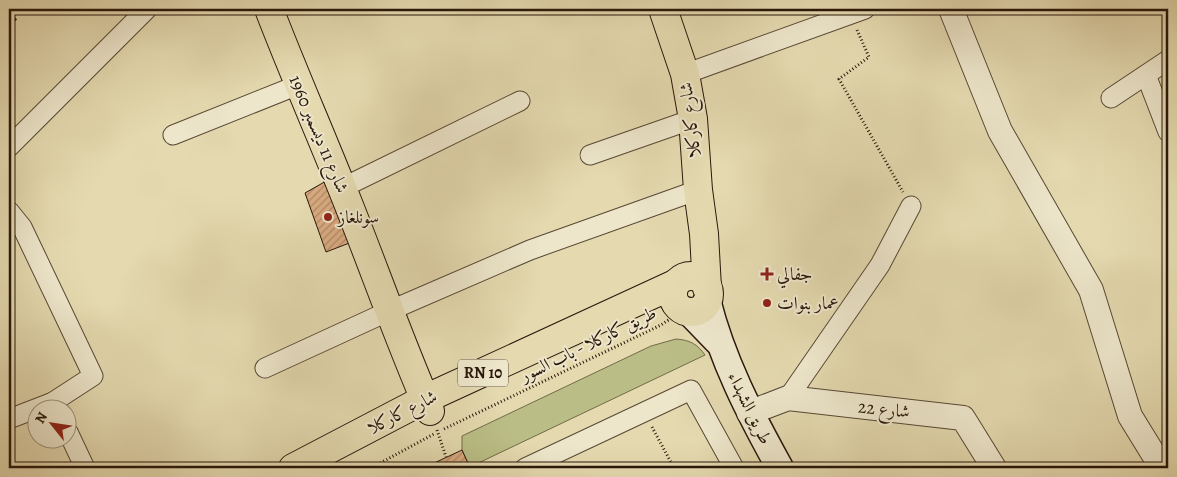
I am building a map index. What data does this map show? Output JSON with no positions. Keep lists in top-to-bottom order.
{
  "streets": {
    "main road": [
      "شارع كاركلا",
      "شارع 11 ديسمبر 1960",
      "RN 10",
      "طريق الشهداء"
    ],
    "street": ["شارع 22"],
    "path": ["طريق كاركلا - باب السور"]
  },
  "crossings": [
    ["شارع كاركلا", "شارع 11 ديسمبر 1960"],
    ["شارع كاركلا", "طريق كاركلا - باب السور"],
    ["شارع كاركلا", "طريق الشهداء"],
    ["شارع 11 ديسمبر 1960", "طريق كاركلا - باب السور"],
    ["طريق كاركلا - باب السور", "طريق الشهداء"],
    ["طريق الشهداء", "شارع 22"]
  ],
  "places": {
    "other": ["سونلغاز", "عمار بنوات"],
    "health": ["جفالي"]
  },
  "north": "top left"
}
